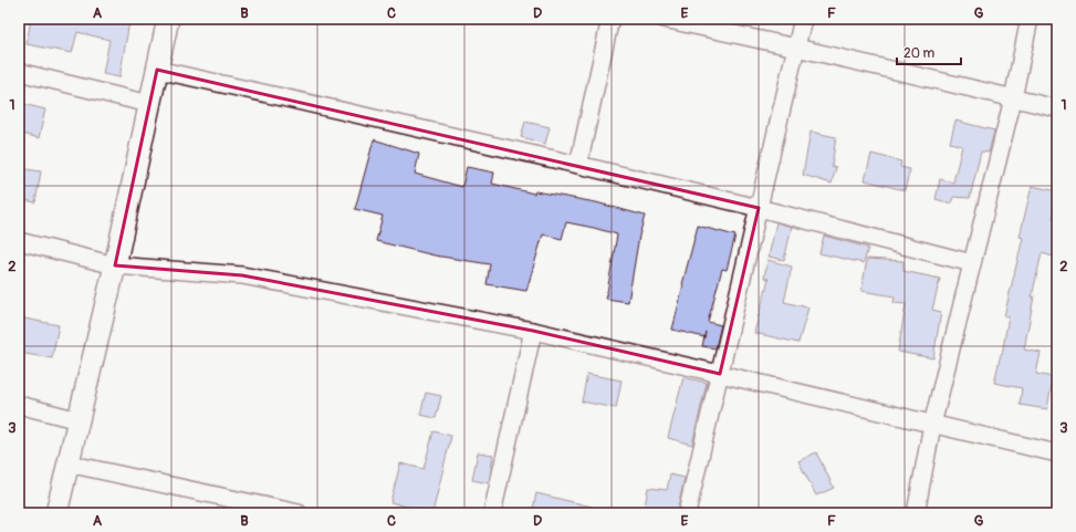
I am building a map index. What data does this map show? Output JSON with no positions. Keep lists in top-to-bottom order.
{
  "scale_bar": "20 m",
  "grid": {
    "columns": [
      "A",
      "B",
      "C",
      "D",
      "E",
      "F",
      "G"
    ],
    "rows": ["1", "2", "3"]
  }
}
